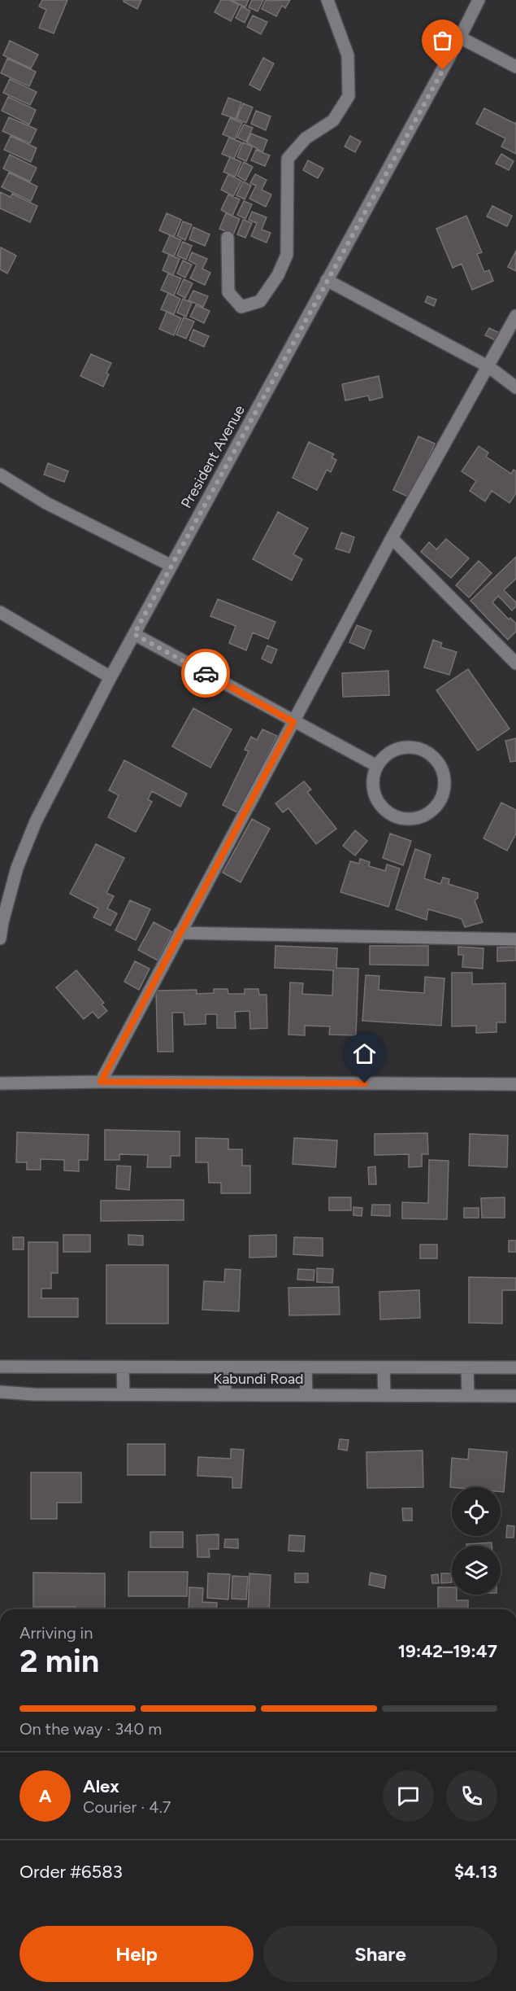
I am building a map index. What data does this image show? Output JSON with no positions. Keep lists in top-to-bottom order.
{
  "streets": {
    "street": ["President Avenue", "Kabundi Road"]
  },
  "page": {
    "heading": ["2 min", "Arriving in", "19:42–19:47"],
    "panel": [
      "Alex",
      "Courier · 4.7",
      "Order #6583",
      "$4.13"
    ],
    "bar": "On the way · 340 m",
    "round": "A",
    "buttons": ["Help", "Share"]
  }
}
